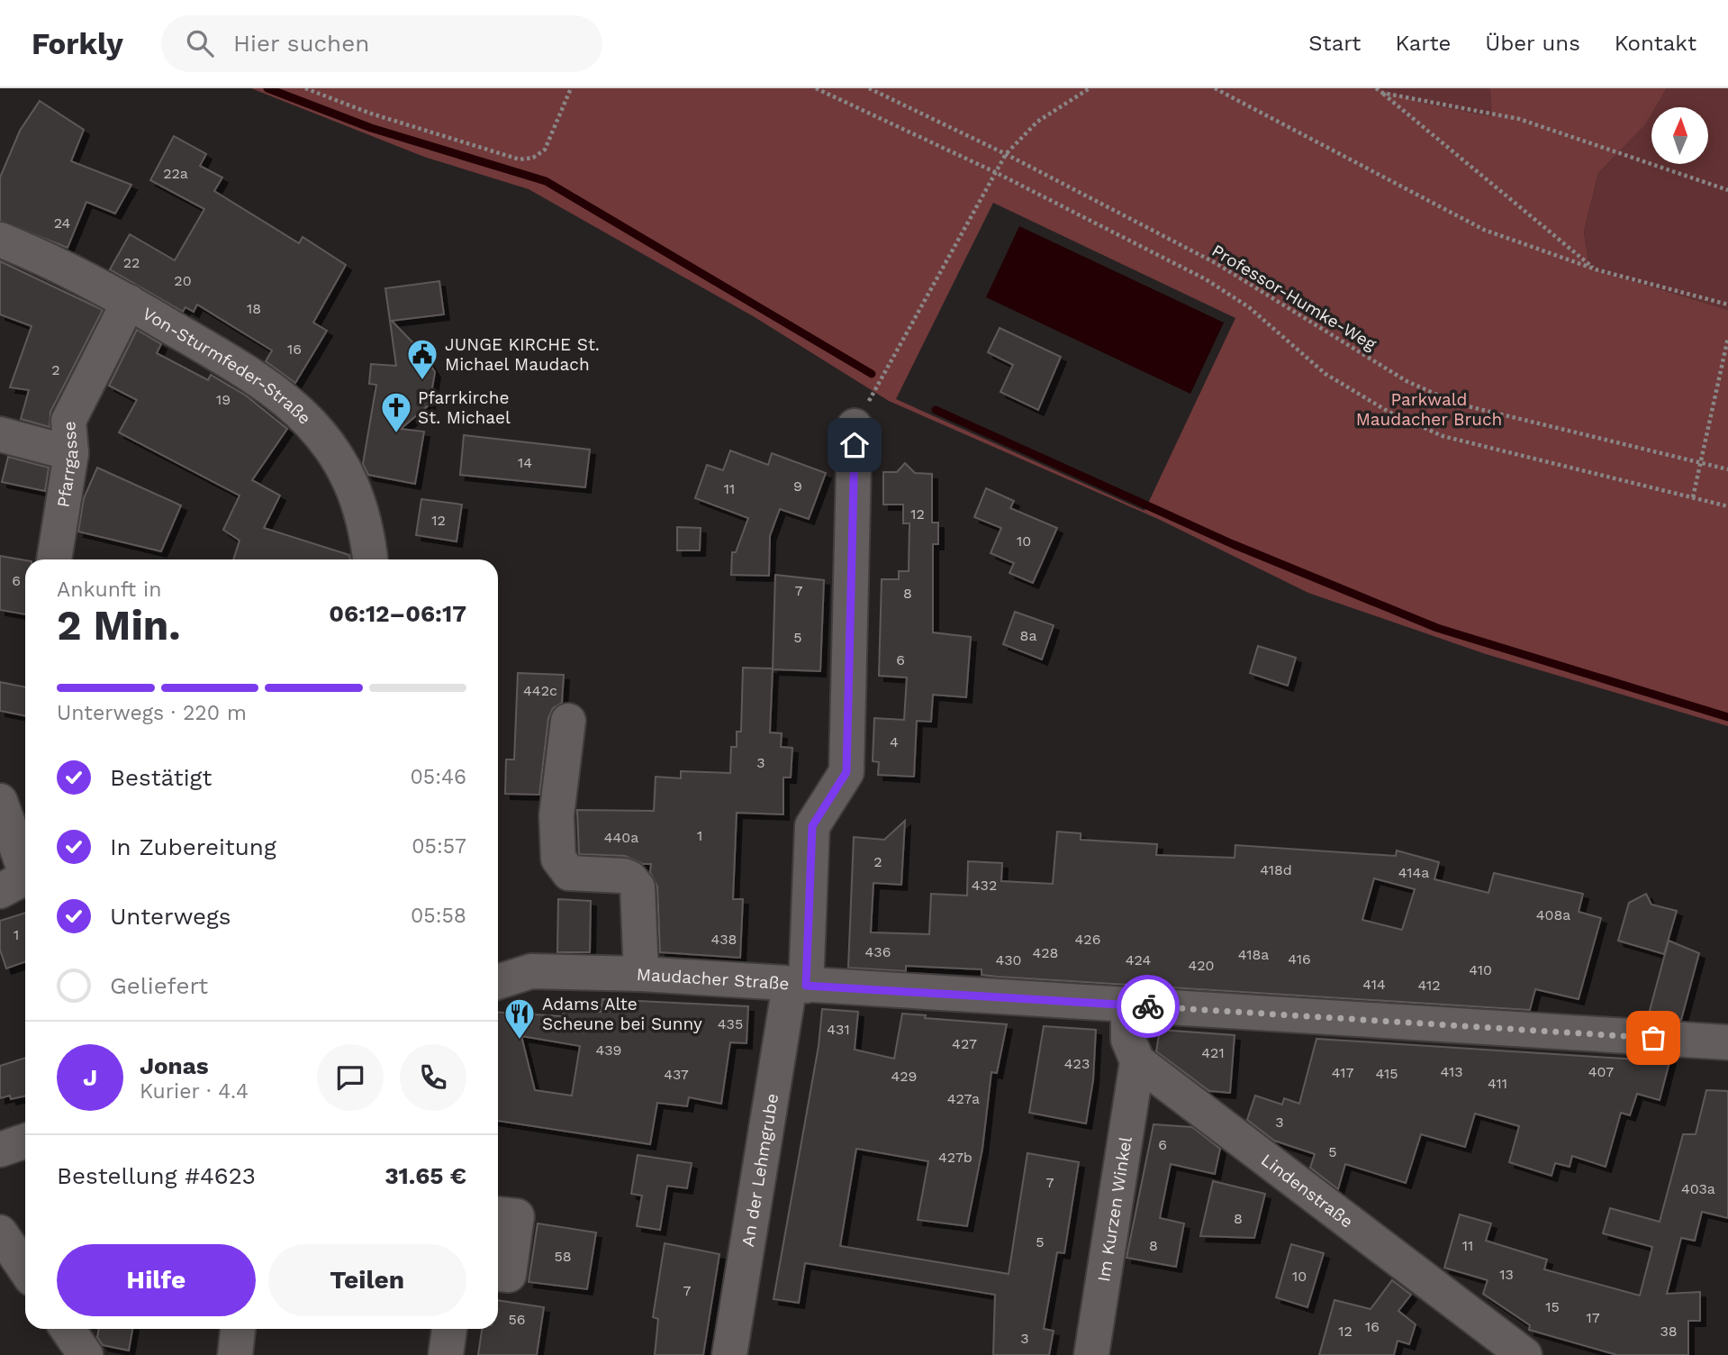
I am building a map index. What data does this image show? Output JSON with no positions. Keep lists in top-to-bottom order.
{
  "streets": {
    "street": [
      "Von-Sturmfeder-Straße",
      "Pfarrgasse",
      "Maudacher Straße",
      "An der Lehmgrube",
      "Lindenstraße",
      "Im Kurzen Winkel"
    ],
    "path": ["Professor-Humke-Weg"]
  },
  "crossings": [
    ["Von-Sturmfeder-Straße", "Pfarrgasse"],
    ["Maudacher Straße", "An der Lehmgrube"],
    ["Lindenstraße", "Im Kurzen Winkel"]
  ],
  "parks": ["Parkwald Maudacher Bruch"],
  "places": {
    "public building": ["JUNGE KIRCHE St. Michael Maudach"],
    "church": ["Pfarrkirche St. Michael"],
    "restaurant": ["Adams Alte Scheune bei Sunny"]
  },
  "house_numbers": [
    "22a",
    "24",
    "22",
    "20",
    "18",
    "16",
    "2",
    "19",
    "14",
    "9",
    "11",
    "12",
    "12",
    "10",
    "6",
    "7",
    "8",
    "8a",
    "5",
    "6",
    "442c",
    "4",
    "3",
    "1",
    "440a",
    "2",
    "418d",
    "414a",
    "432",
    "408a",
    "1",
    "438",
    "426",
    "436",
    "428",
    "418a",
    "416",
    "430",
    "424",
    "420",
    "410",
    "414",
    "412",
    "435",
    "431",
    "427",
    "439",
    "421",
    "423",
    "413",
    "407",
    "417",
    "415",
    "437",
    "429",
    "411",
    "427a",
    "3",
    "6",
    "5",
    "427b",
    "7",
    "403a",
    "8",
    "5",
    "8",
    "11",
    "58",
    "13",
    "10",
    "7",
    "15",
    "17",
    "56",
    "16",
    "12",
    "38",
    "3"
  ],
  "north": "top",
  "page": {
    "header": "Forkly",
    "search": "Hier suchen",
    "nav": [
      "Start",
      "Karte",
      "Über uns",
      "Kontakt"
    ],
    "heading": ["2 Min.", "Ankunft in", "06:12–06:17"],
    "panel": [
      "Jonas",
      "Kurier · 4.4",
      "Bestellung #4623",
      "31.65 €"
    ],
    "bar": "Unterwegs · 220 m",
    "list": [
      ["Bestätigt", "05:46"],
      ["In Zubereitung", "05:57"],
      ["Unterwegs", "05:58"],
      "Geliefert"
    ],
    "round": "J",
    "buttons": ["Hilfe", "Teilen"]
  }
}
